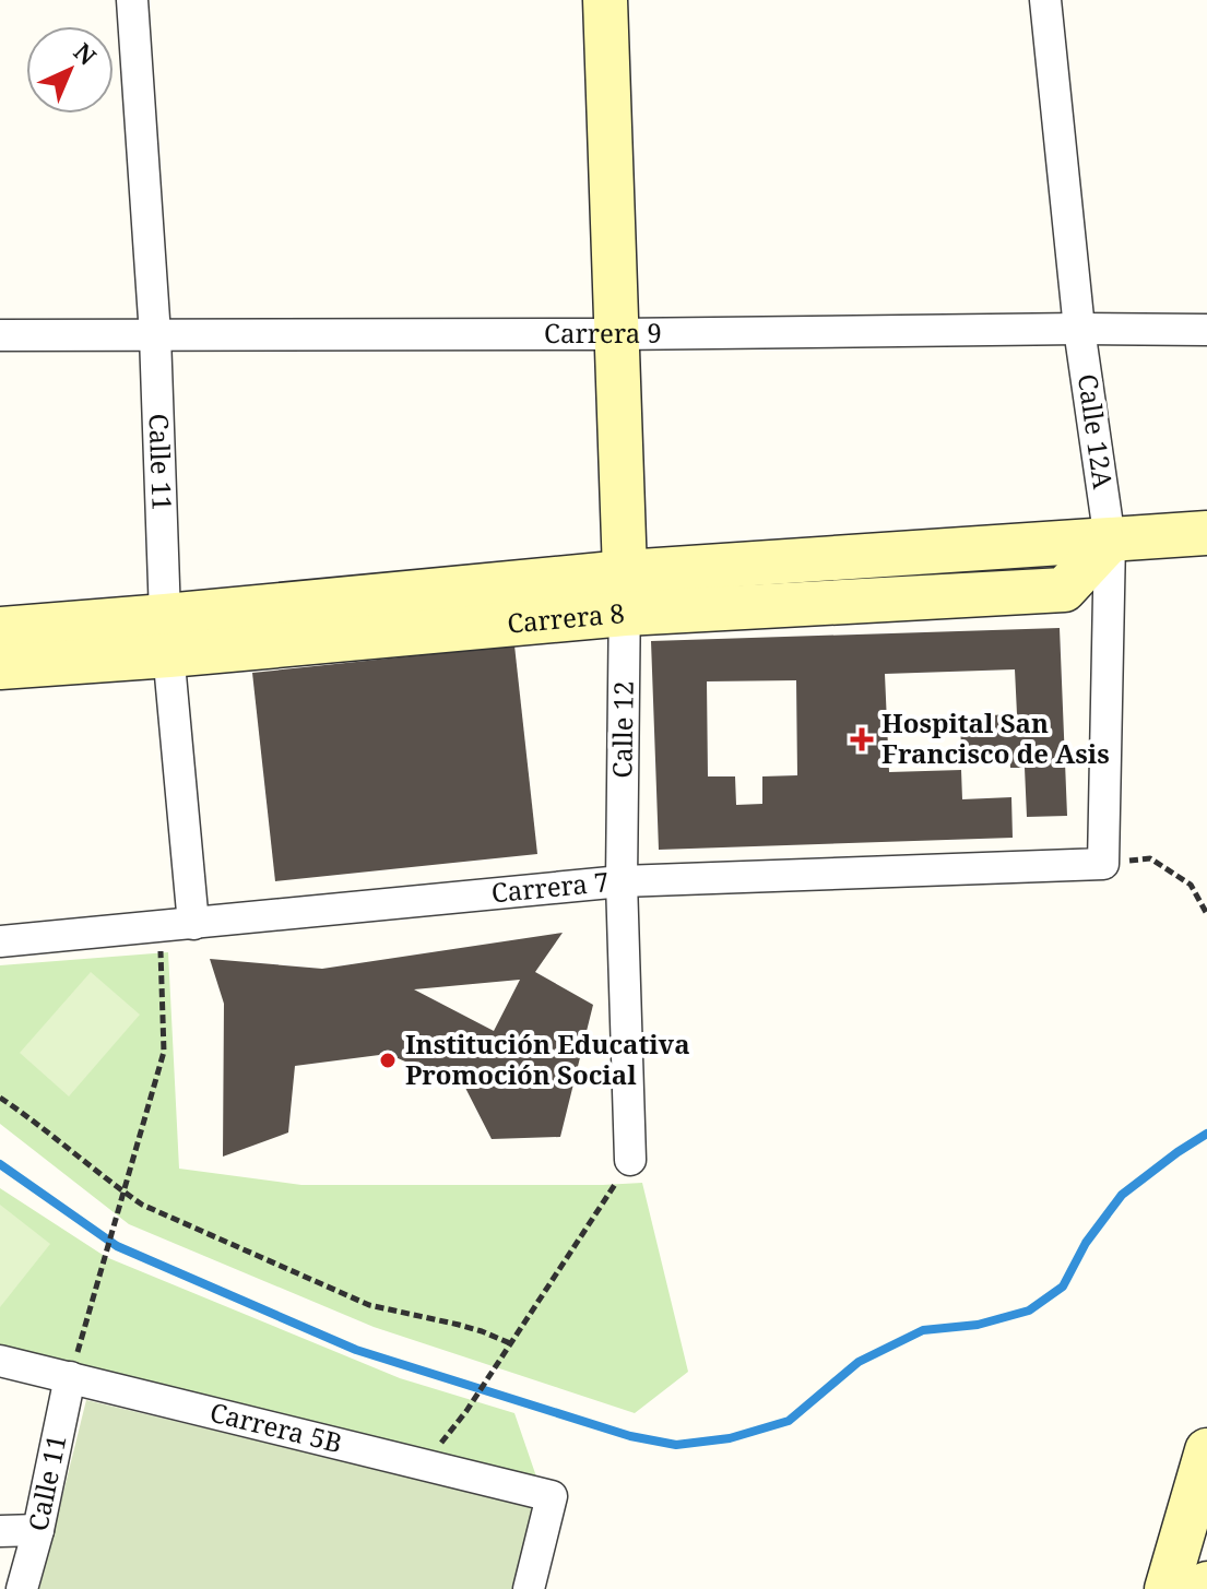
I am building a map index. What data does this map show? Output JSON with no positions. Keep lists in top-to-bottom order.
{
  "streets": {
    "main road": ["Carrera 8", "Calle 12"],
    "street": [
      "Carrera 9",
      "Calle 12A",
      "Calle 11",
      "Carrera 7",
      "Carrera 5B"
    ]
  },
  "crossings": [
    ["Carrera 9", "Calle 12A"],
    ["Carrera 9", "Calle 11"],
    ["Carrera 9", "Calle 12"],
    ["Calle 12A", "Carrera 8"],
    ["Calle 12A", "Carrera 7"],
    ["Calle 11", "Carrera 8"],
    ["Calle 11", "Carrera 7"],
    ["Calle 11", "Carrera 5B"],
    ["Carrera 8", "Calle 12"],
    ["Calle 12", "Carrera 7"]
  ],
  "places": {
    "health": ["Hospital San Francisco de Asis"],
    "other": ["Institución Educativa Promoción Social"]
  },
  "north": "top right"
}
